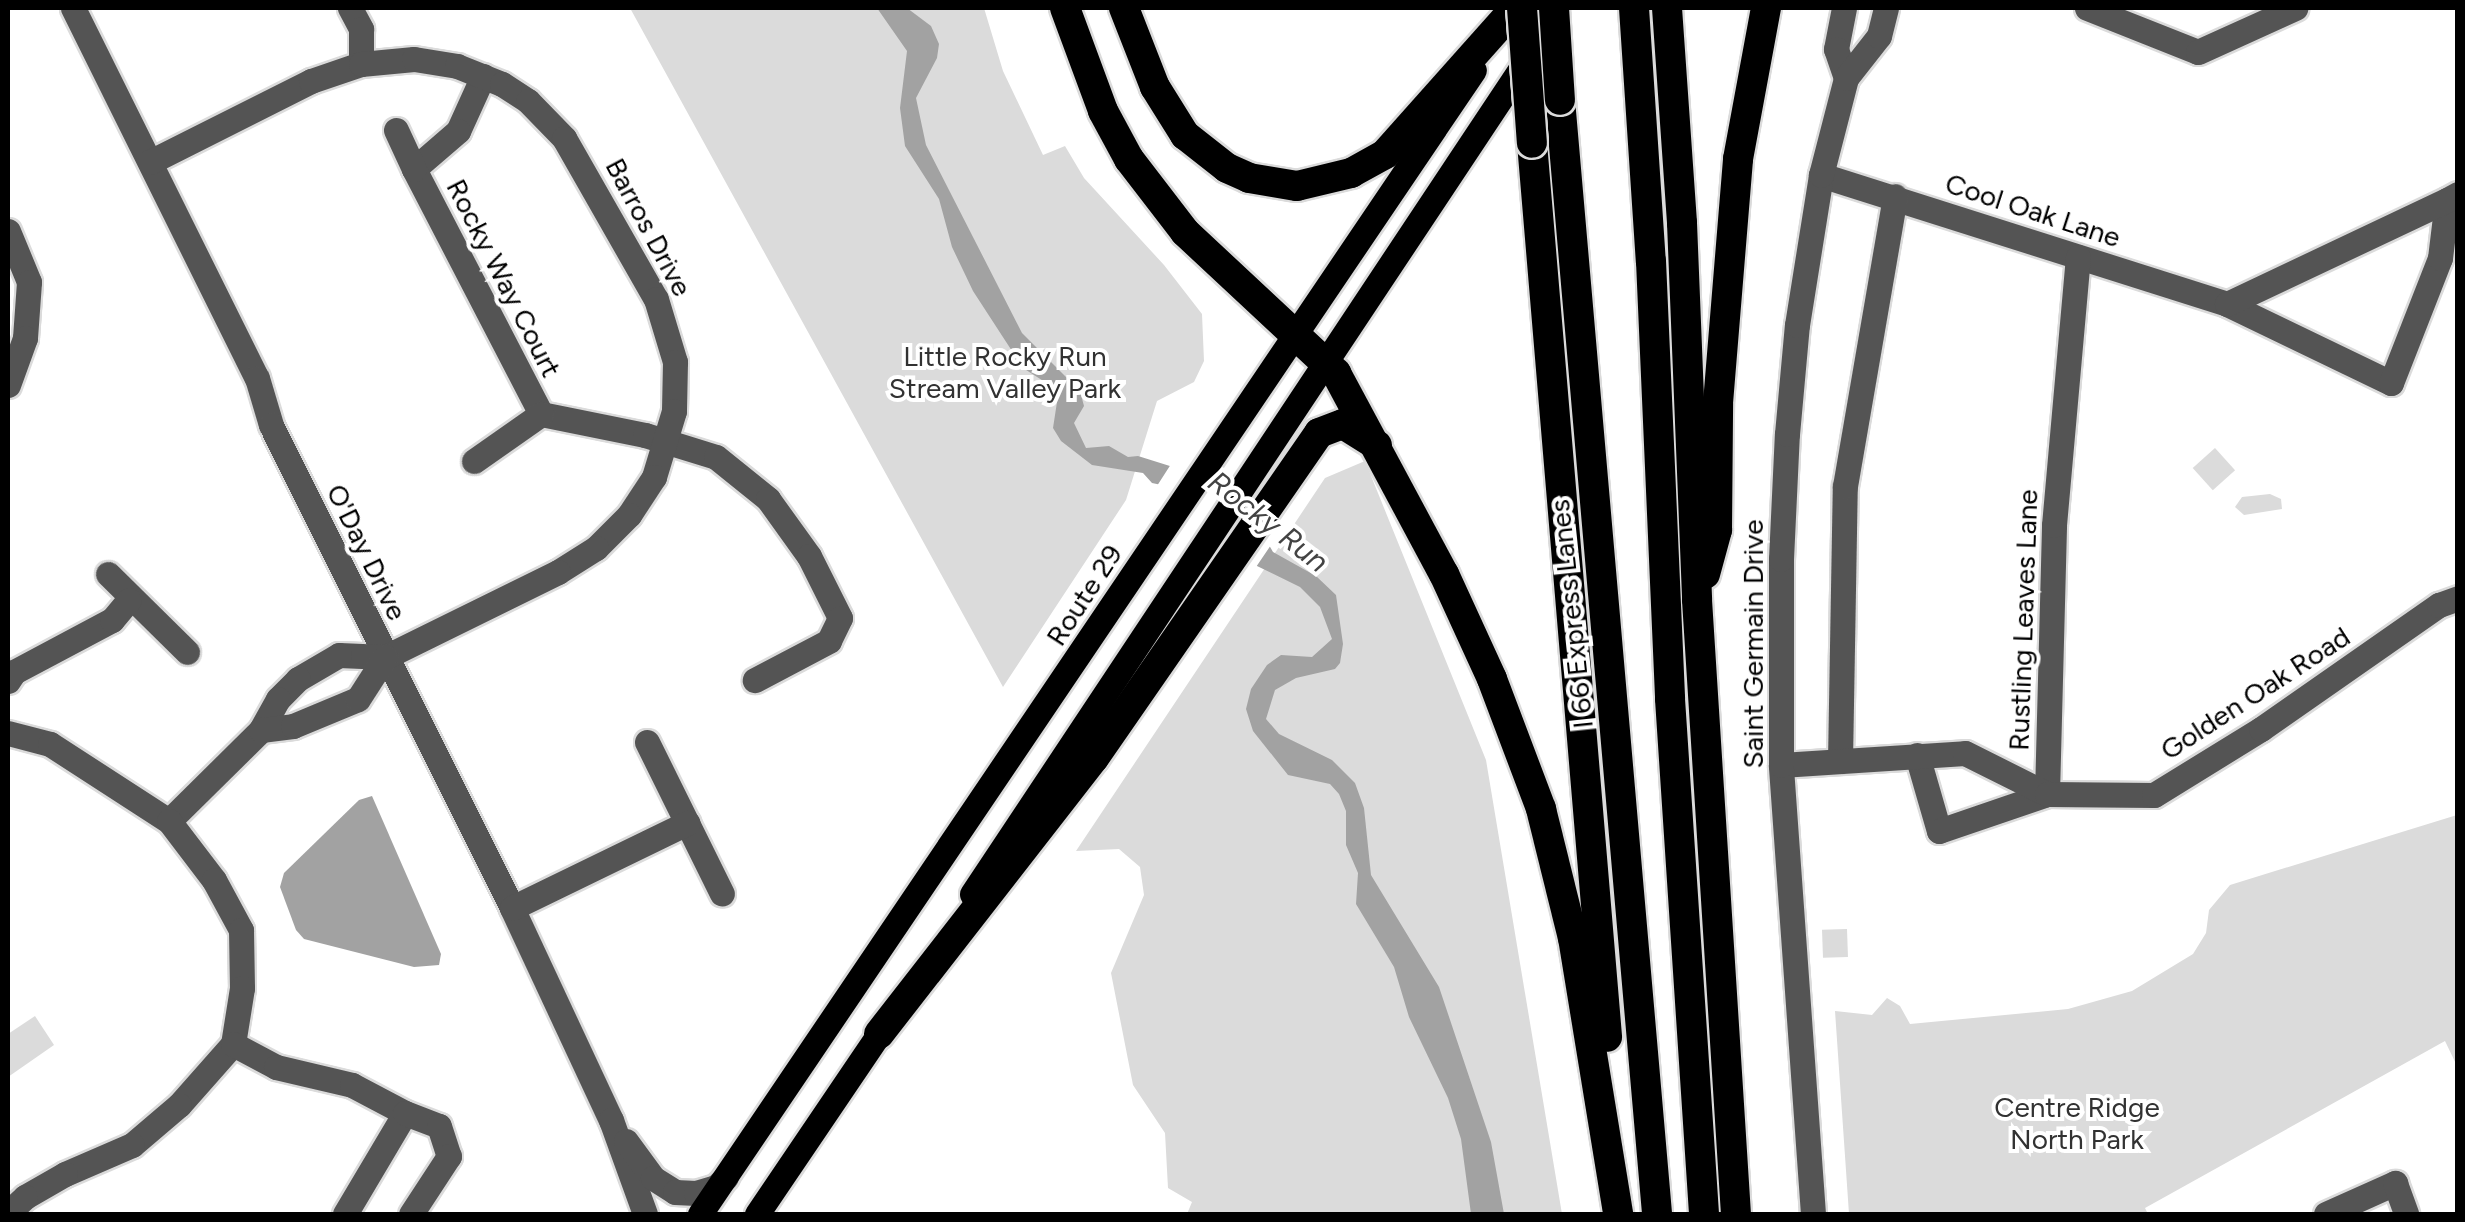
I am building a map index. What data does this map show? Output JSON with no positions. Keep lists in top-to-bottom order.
{
  "streets": {
    "highway": ["I 66 Express Lanes"],
    "main road": ["Route 29"],
    "street": [
      "Cool Oak Lane",
      "Barros Drive",
      "Rocky Way Court",
      "O'Day Drive",
      "Rustling Leaves Lane",
      "Saint Germain Drive",
      "Golden Oak Road"
    ]
  },
  "crossings": [
    ["Cool Oak Lane", "Rustling Leaves Lane"],
    ["Cool Oak Lane", "Saint Germain Drive"],
    ["Barros Drive", "Rocky Way Court"],
    ["Barros Drive", "O'Day Drive"],
    ["O'Day Drive", "Route 29"],
    ["Rustling Leaves Lane", "Golden Oak Road"],
    ["Saint Germain Drive", "Golden Oak Road"]
  ],
  "water": ["Rocky Run"],
  "parks": ["Little Rocky Run Stream Valley Park", "Centre Ridge North Park"]
}
